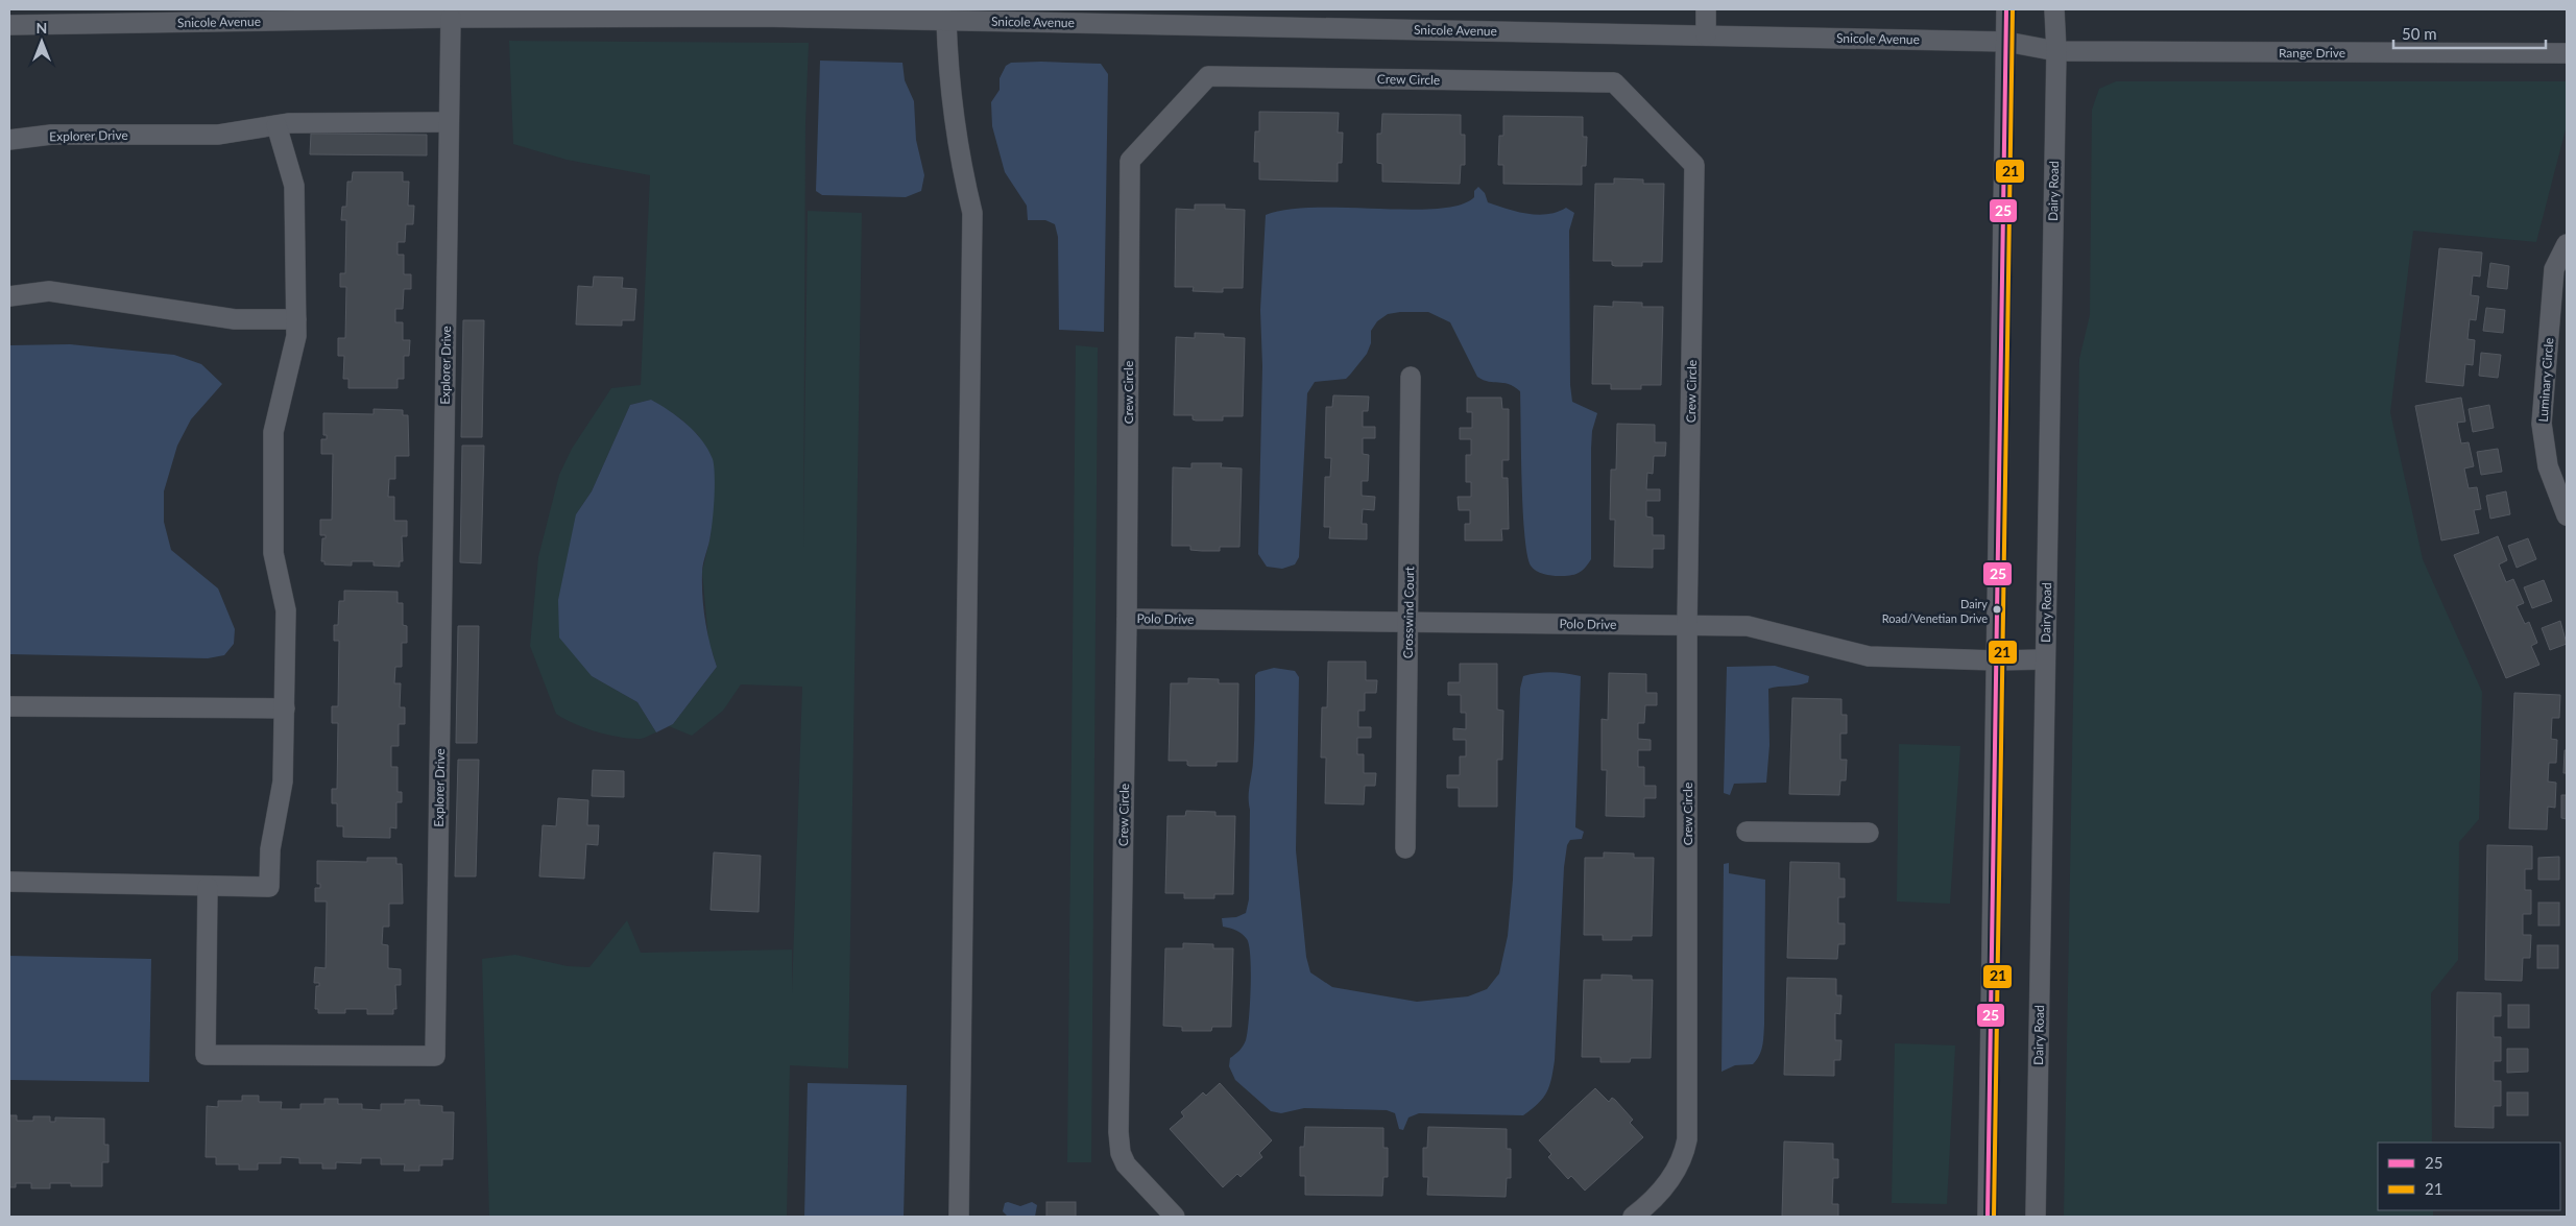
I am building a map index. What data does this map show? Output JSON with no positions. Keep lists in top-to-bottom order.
{
  "streets": {
    "street": [
      "Snicole Avenue",
      "Range Drive",
      "Crew Circle",
      "Explorer Drive",
      "Dairy Road",
      "Luminary Circle",
      "Crosswind Court",
      "Polo Drive"
    ]
  },
  "crossings": [
    ["Snicole Avenue", "Range Drive"],
    ["Snicole Avenue", "Explorer Drive"],
    ["Snicole Avenue", "Dairy Road"],
    ["Range Drive", "Dairy Road"],
    ["Crew Circle", "Polo Drive"],
    ["Dairy Road", "Polo Drive"],
    ["Crosswind Court", "Polo Drive"]
  ],
  "places": ["Dairy Road/Venetian Drive"],
  "lines": ["transit line 25", "transit line 21"],
  "legend": ["25", "21"],
  "scale_bar": "50 m",
  "north": "top"
}
